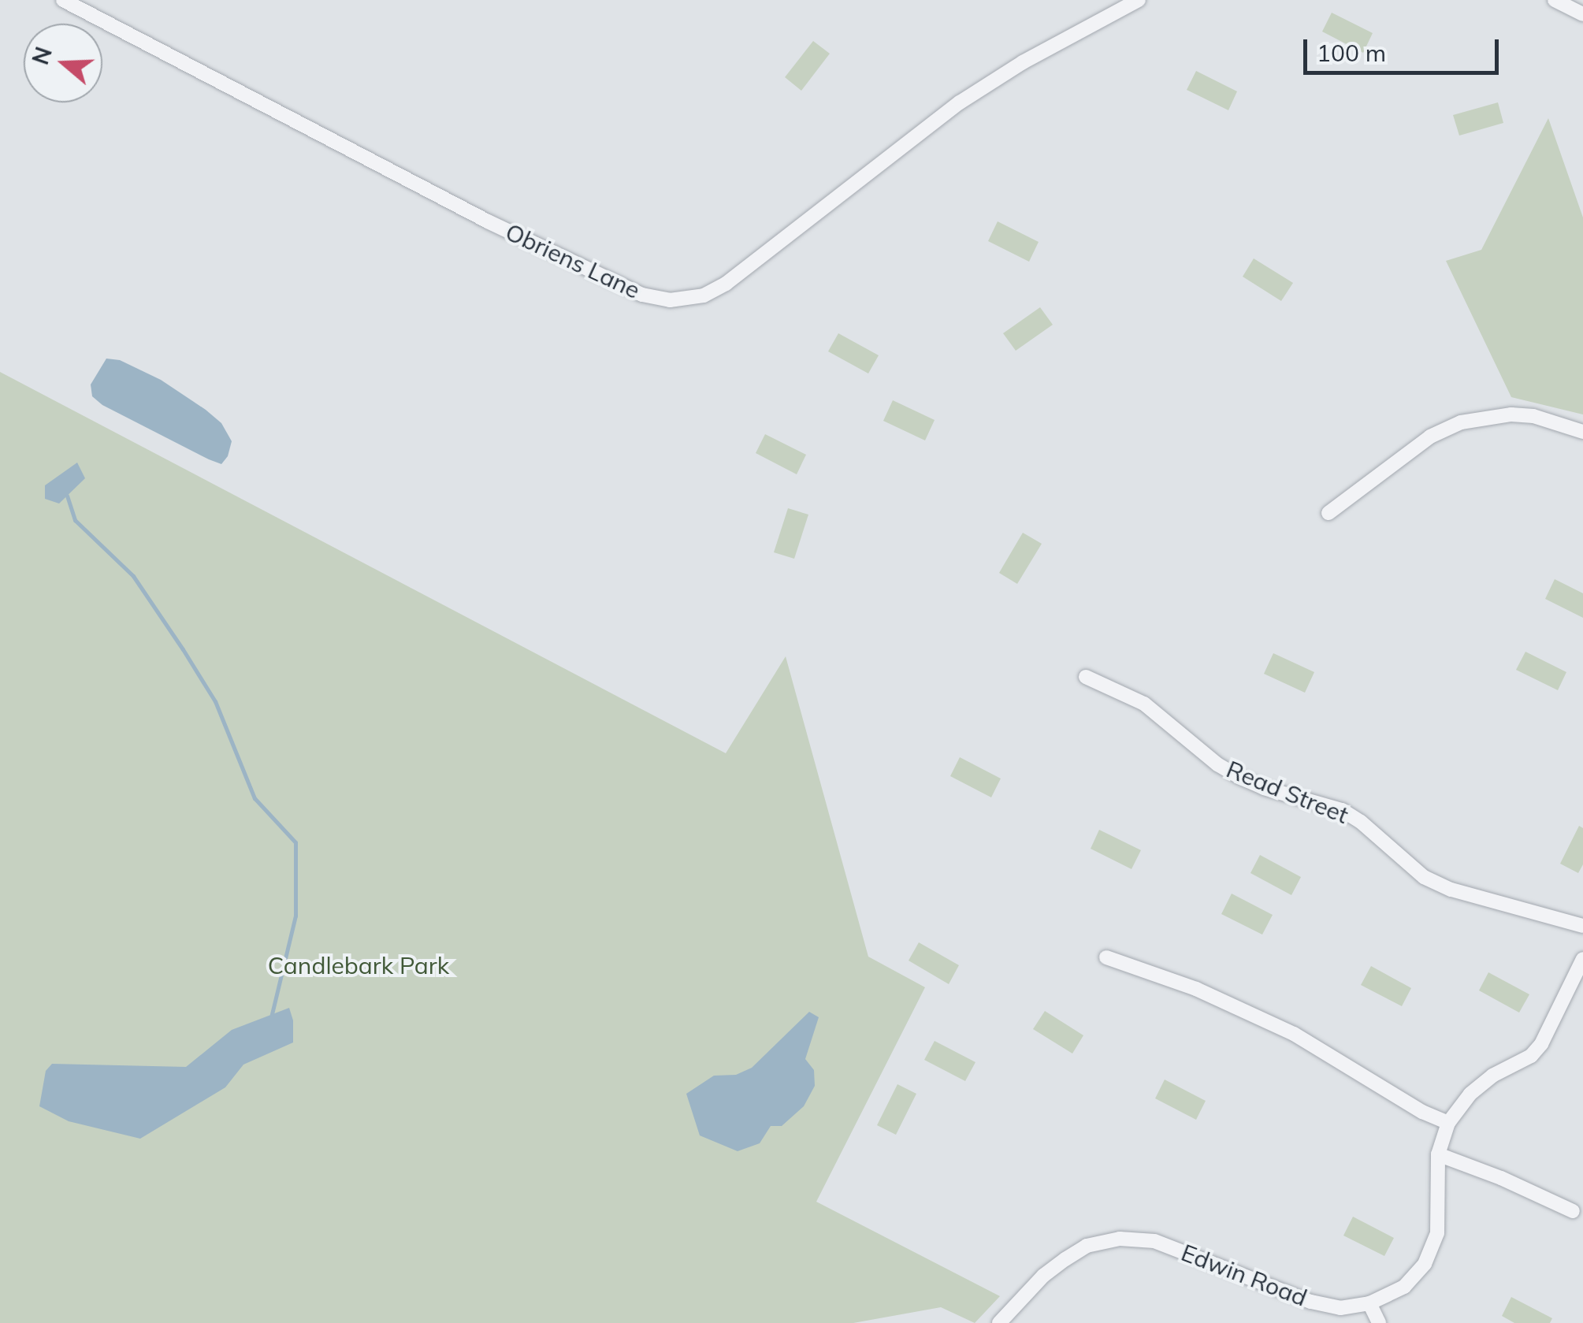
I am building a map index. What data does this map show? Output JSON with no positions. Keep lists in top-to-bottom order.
{
  "streets": {
    "street": ["Obriens Lane", "Read Street", "Edwin Road"]
  },
  "parks": ["Candlebark Park"],
  "scale_bar": "100 m",
  "north": "left"
}
